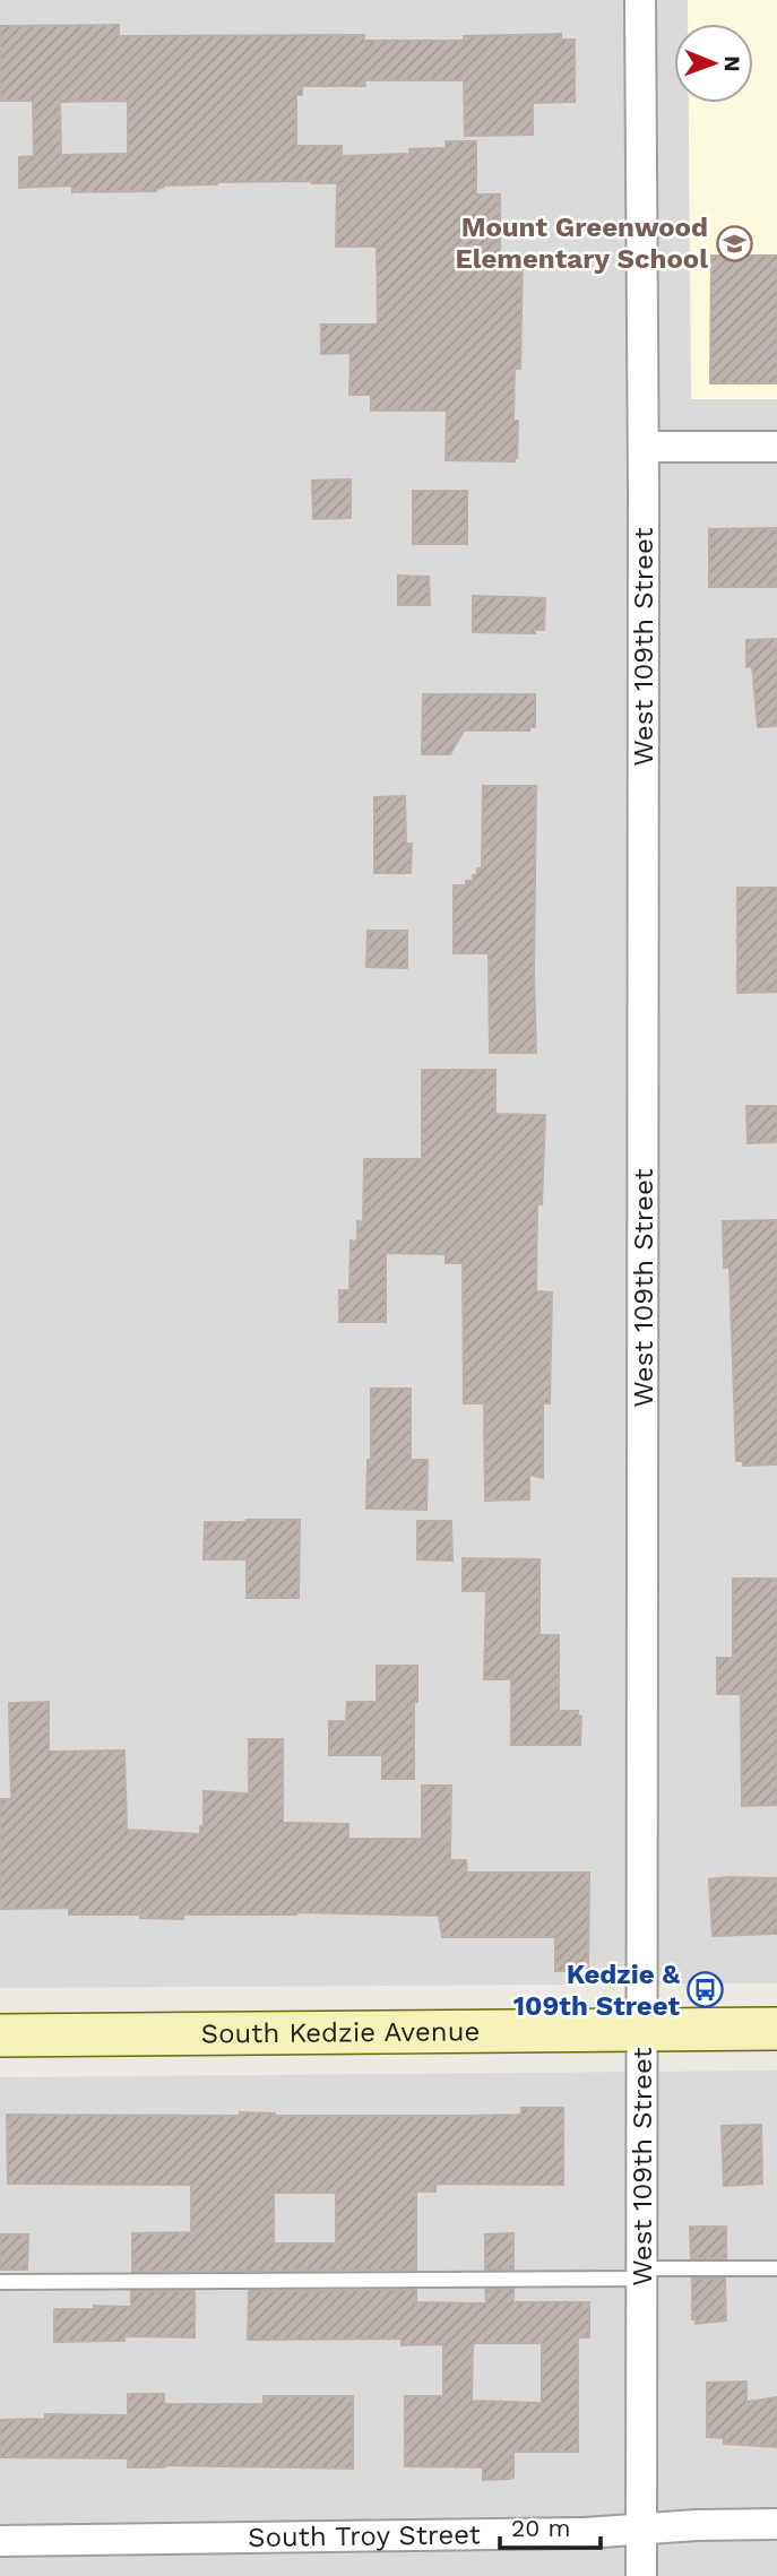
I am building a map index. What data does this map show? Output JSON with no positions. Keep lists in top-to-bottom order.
{
  "streets": {
    "main road": ["South Kedzie Avenue"],
    "street": ["West 109th Street", "South Troy Street"]
  },
  "crossings": [
    ["West 109th Street", "South Kedzie Avenue"],
    ["West 109th Street", "South Troy Street"]
  ],
  "places": {
    "school or university": ["Mount Greenwood Elementary School"],
    "bus stop": ["Kedzie & 109th Street"]
  },
  "scale_bar": "20 m",
  "north": "right"
}
